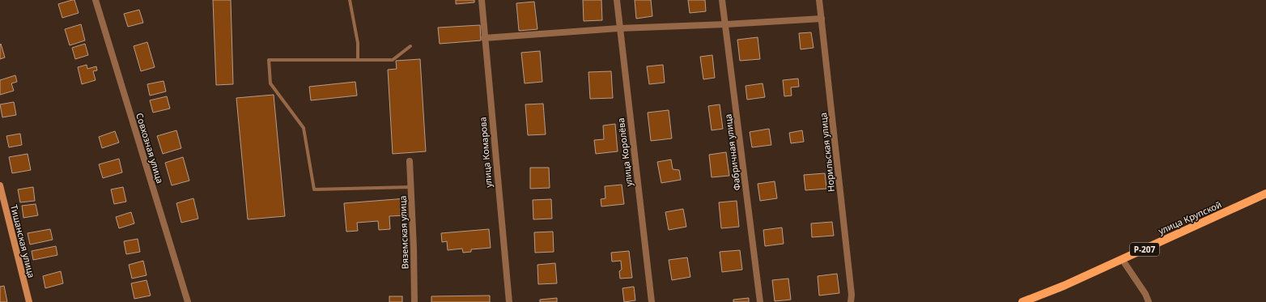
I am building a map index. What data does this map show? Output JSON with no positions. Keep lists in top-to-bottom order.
{
  "streets": {
    "main road": ["улица Крупской", "Тишанская улица", "Р-207"],
    "street": [
      "Совхозная улица",
      "улица Комарова",
      "улица Королёва",
      "Фабричная улица",
      "Норильская улица",
      "Вяземская улица"
    ]
  }
}
